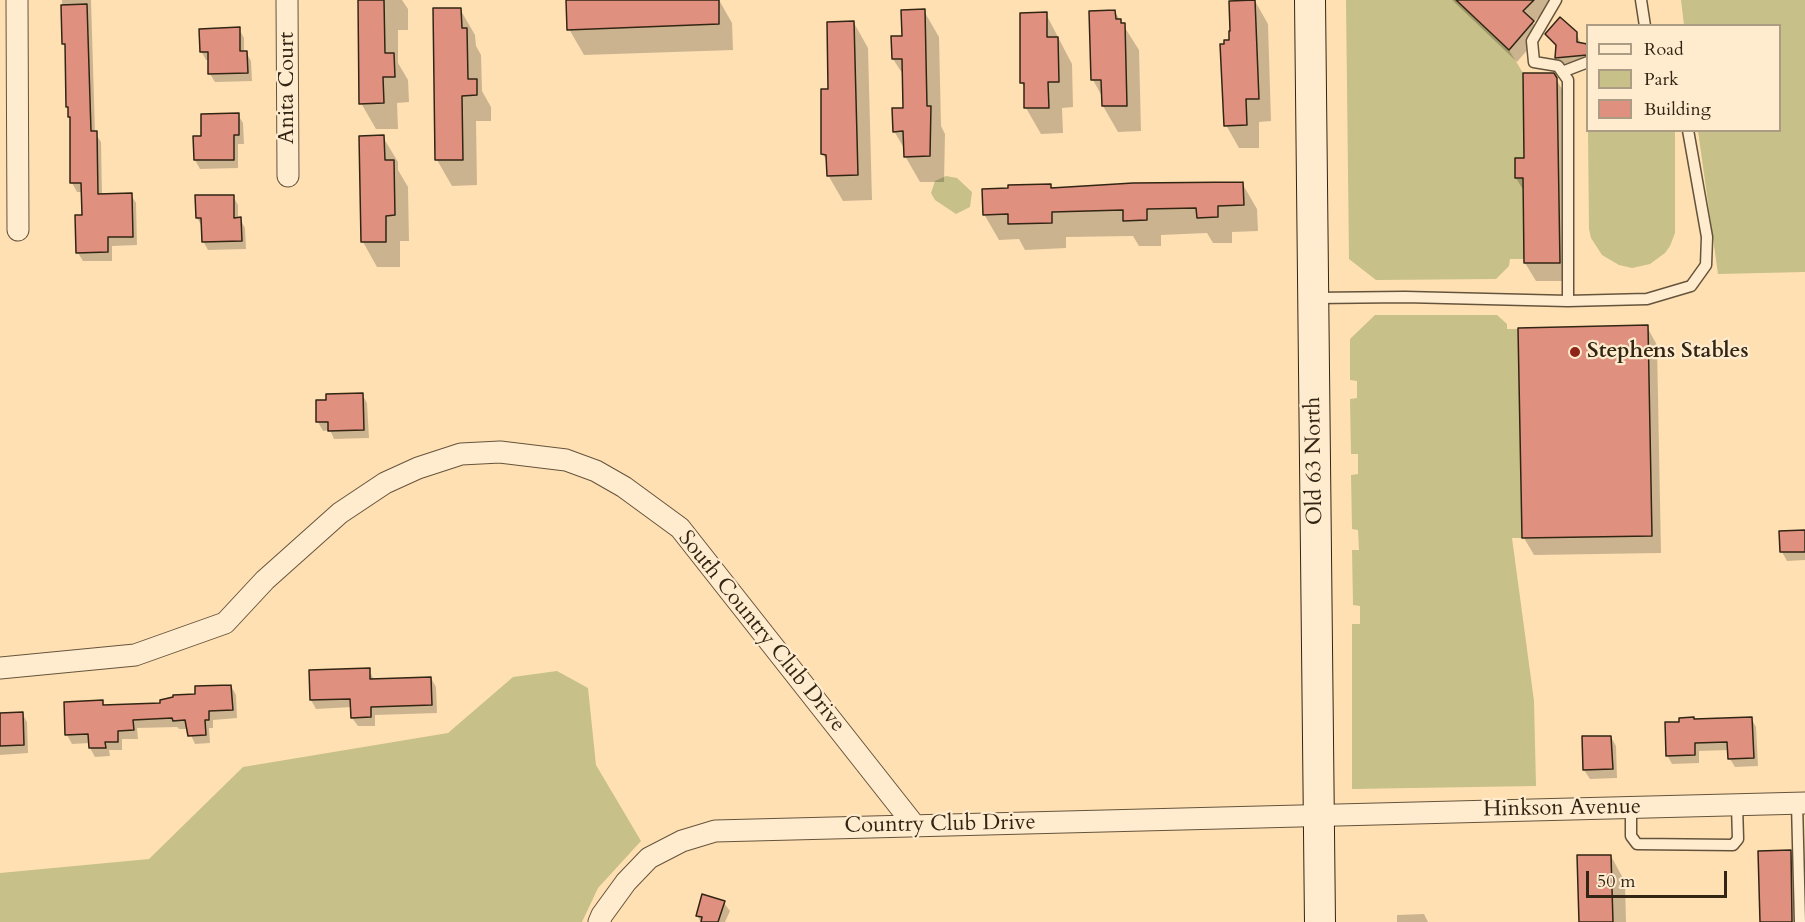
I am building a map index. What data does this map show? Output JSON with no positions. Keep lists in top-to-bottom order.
{
  "streets": {
    "main road": ["Old 63 North"],
    "street": [
      "Anita Court",
      "South Country Club Drive",
      "Hinkson Avenue",
      "Country Club Drive"
    ]
  },
  "crossings": [
    ["Old 63 North", "Hinkson Avenue"],
    ["Old 63 North", "Country Club Drive"],
    ["South Country Club Drive", "Country Club Drive"],
    ["Hinkson Avenue", "Country Club Drive"]
  ],
  "places": ["Stephens Stables"],
  "legend": ["Road", "Park", "Building"],
  "scale_bar": "50 m"
}
